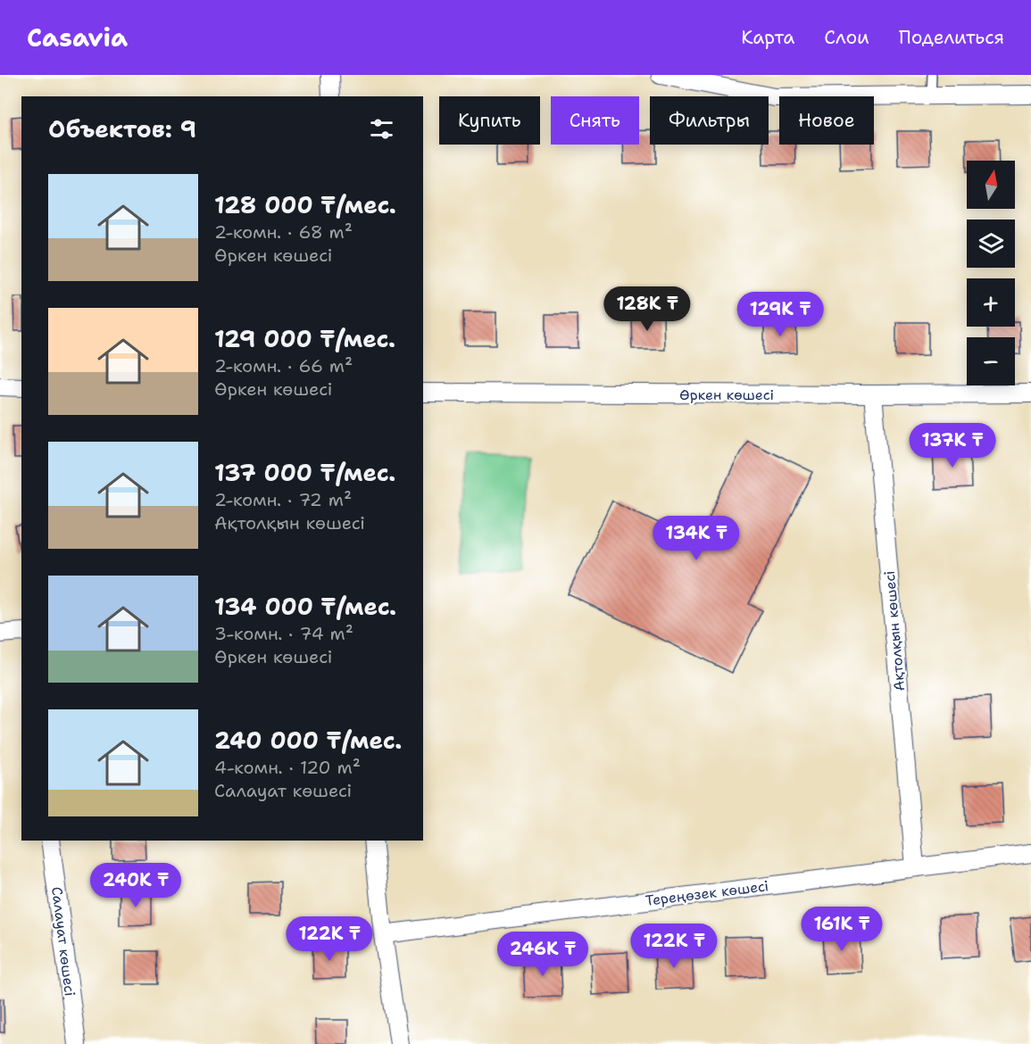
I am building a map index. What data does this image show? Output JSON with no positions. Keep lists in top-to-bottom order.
{
  "streets": {
    "street": [
      "Өркен көшесі",
      "Ақтолқын көшесі",
      "Тереңөзек көшесі",
      "Салауат көшесі"
    ]
  },
  "crossings": [
    ["Өркен көшесі", "Ақтолқын көшесі"],
    ["Ақтолқын көшесі", "Тереңөзек көшесі"]
  ],
  "north": "top",
  "page": {
    "header": "Casavia",
    "nav": ["Карта", "Слои", "Поделиться"],
    "chip": [
      "Купить",
      "Снять",
      "Фильтры",
      "Новое"
    ],
    "heading": "Объектов: 9",
    "map_buttons": ["+", "−"],
    "list": [
      {
        "name": "128 000 ₸/мес.",
        "note": "2-комн. · 68 m² · Өркен көшесі"
      },
      {
        "name": "129 000 ₸/мес.",
        "note": "2-комн. · 66 m² · Өркен көшесі"
      },
      {
        "name": "137 000 ₸/мес.",
        "note": "2-комн. · 72 m² · Ақтолқын көшесі"
      },
      {
        "name": "134 000 ₸/мес.",
        "note": "3-комн. · 74 m² · Өркен көшесі"
      },
      {
        "name": "240 000 ₸/мес.",
        "note": "4-комн. · 120 m² · Салауат көшесі"
      }
    ],
    "price": [
      "128K ₸",
      "129K ₸",
      "137K ₸",
      "134K ₸",
      "240K ₸",
      "161K ₸",
      "122K ₸",
      "122K ₸",
      "246K ₸"
    ]
  }
}
